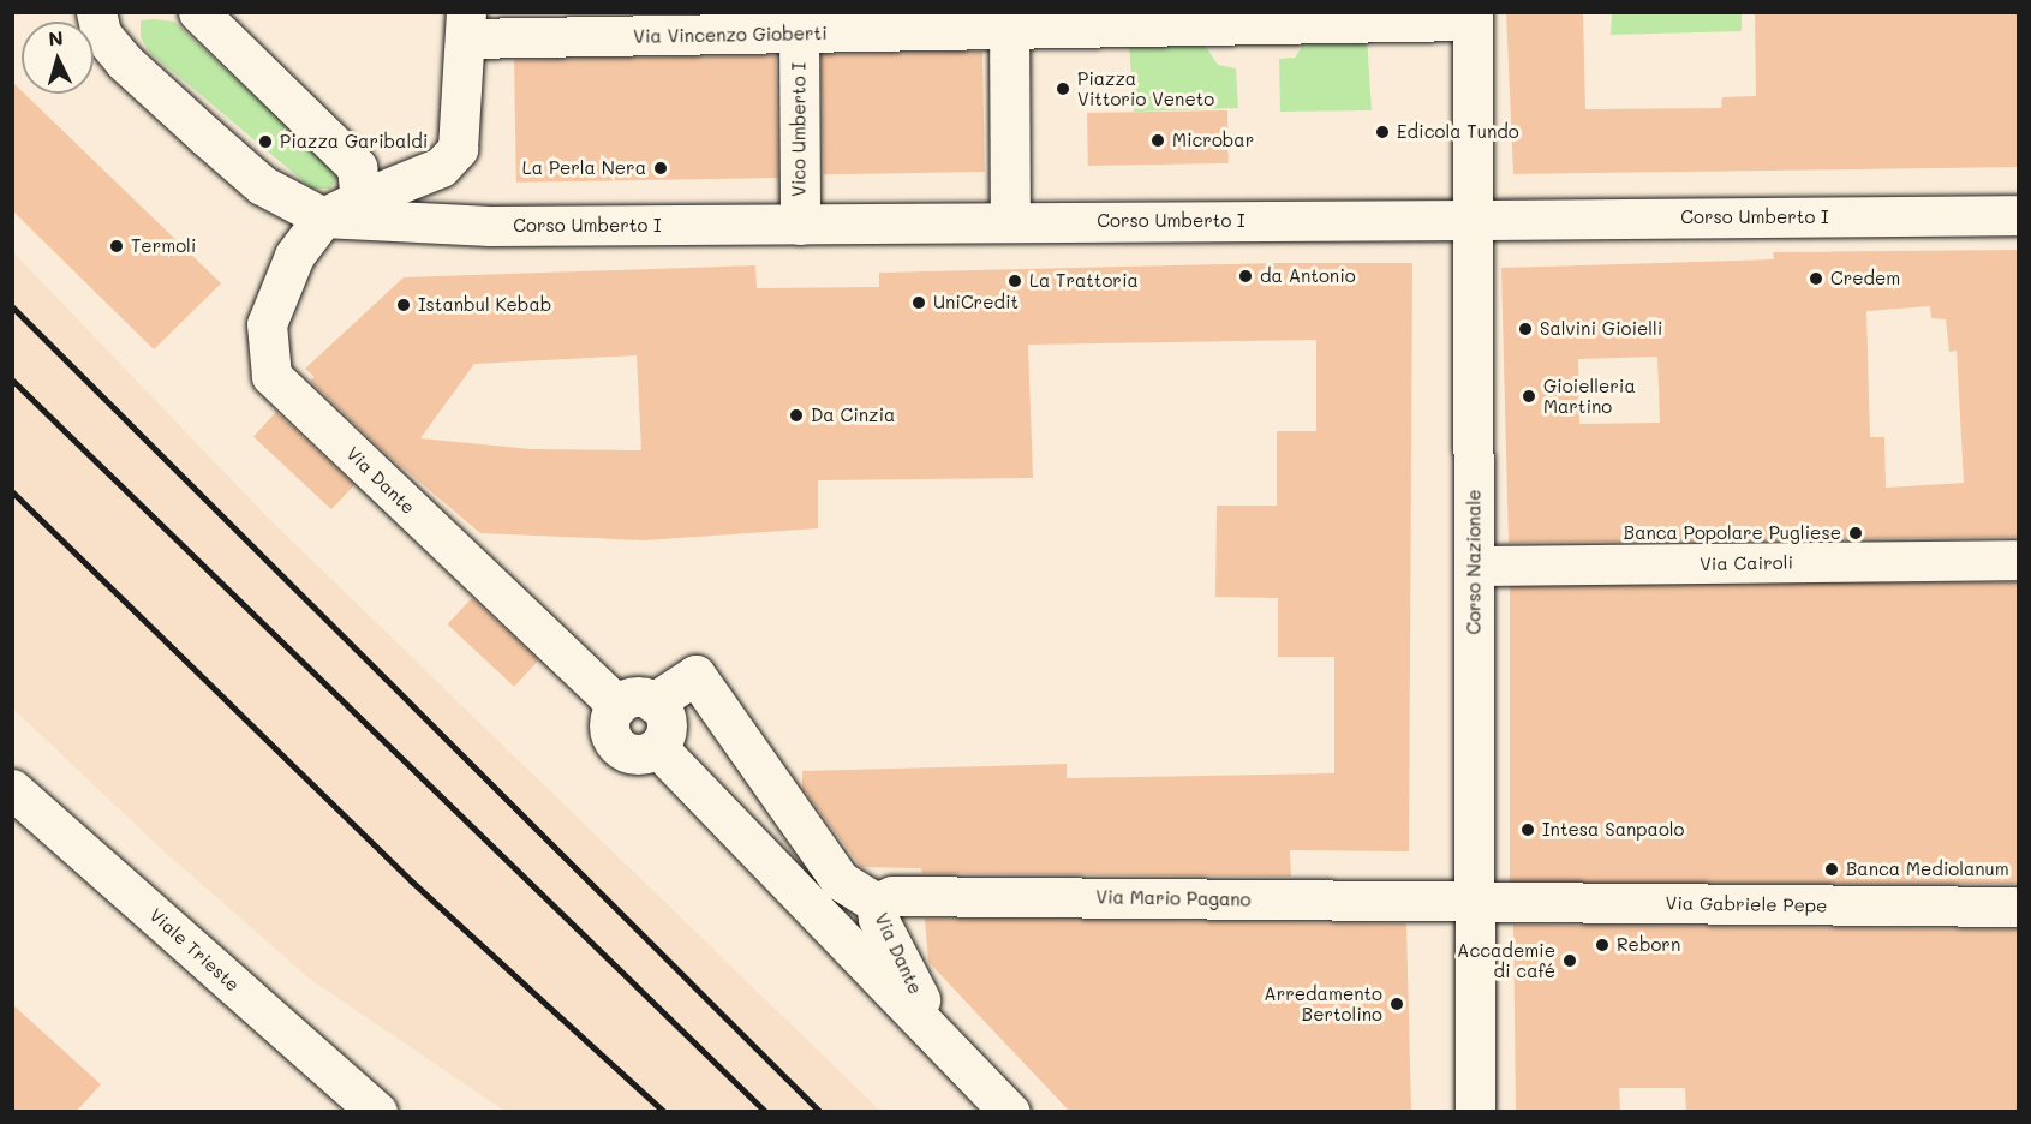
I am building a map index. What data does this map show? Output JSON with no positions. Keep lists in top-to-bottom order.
{
  "streets": {
    "street": [
      "Via Vincenzo Gioberti",
      "Vico Umberto I",
      "Corso Umberto I",
      "Via Dante",
      "Corso Nazionale",
      "Via Cairoli",
      "Via Mario Pagano",
      "Via Gabriele Pepe",
      "Viale Trieste"
    ]
  },
  "crossings": [
    ["Via Vincenzo Gioberti", "Vico Umberto I"],
    ["Vico Umberto I", "Corso Umberto I"],
    ["Corso Umberto I", "Via Dante"],
    ["Corso Umberto I", "Corso Nazionale"],
    ["Via Dante", "Via Mario Pagano"],
    ["Corso Nazionale", "Via Cairoli"],
    ["Corso Nazionale", "Via Mario Pagano"],
    ["Corso Nazionale", "Via Gabriele Pepe"],
    ["Via Mario Pagano", "Via Gabriele Pepe"]
  ],
  "places": [
    "Piazza Vittorio Veneto",
    "Edicola Tundo",
    "Microbar",
    "Piazza Garibaldi",
    "La Perla Nera",
    "Termoli",
    "da Antonio",
    "Credem",
    "La Trattoria",
    "UniCredit",
    "Istanbul Kebab",
    "Salvini Gioielli",
    "Gioielleria Martino",
    "Da Cinzia",
    "Banca Popolare Pugliese",
    "Intesa Sanpaolo",
    "Banca Mediolanum",
    "Reborn",
    "Accademie di café",
    "Arredamento Bertolino"
  ],
  "north": "top"
}
